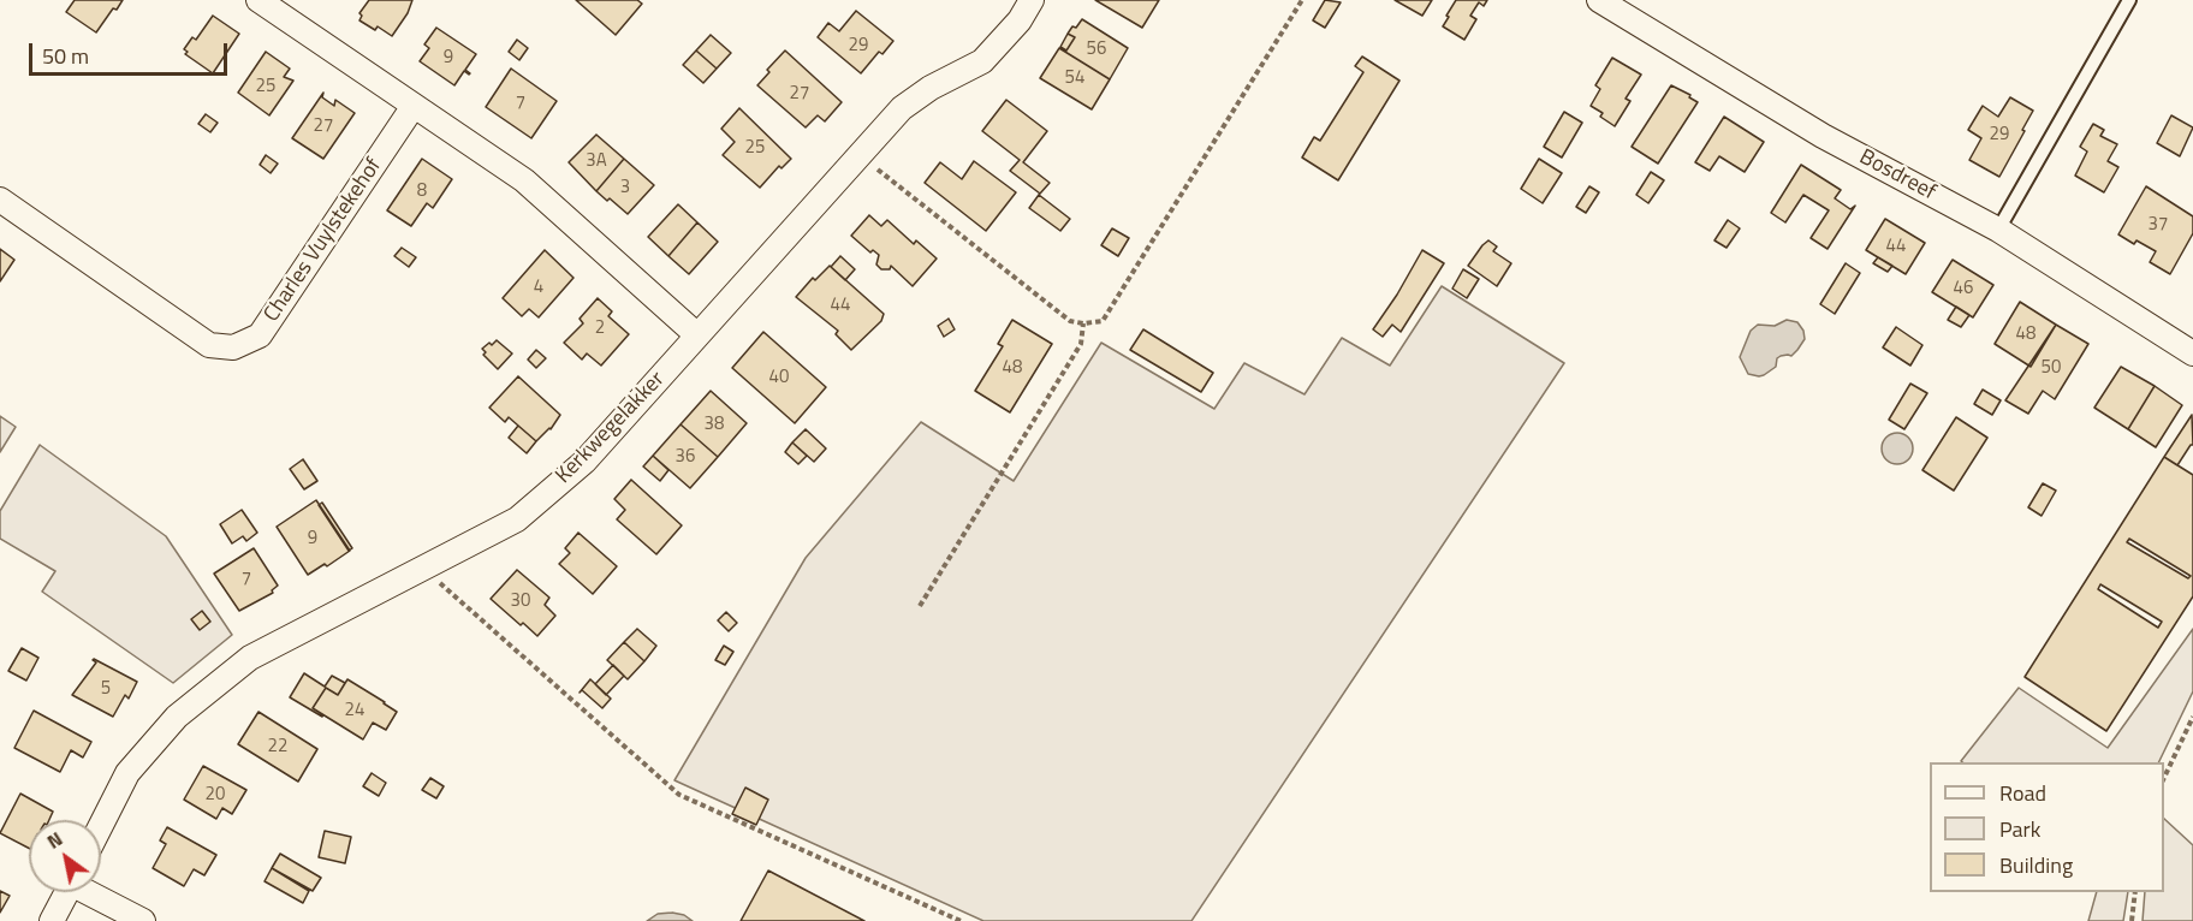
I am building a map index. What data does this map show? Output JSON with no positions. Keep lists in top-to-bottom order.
{
  "streets": {
    "street": ["Bosdreef", "Charles Vuylstekehof", "Kerkwegelakker"]
  },
  "house_numbers": [
    "29",
    "56",
    "9",
    "54",
    "25",
    "27",
    "7",
    "27",
    "29",
    "25",
    "3A",
    "3",
    "8",
    "37",
    "44",
    "4",
    "46",
    "44",
    "2",
    "48",
    "48",
    "50",
    "40",
    "38",
    "36",
    "9",
    "7",
    "30",
    "5",
    "24",
    "22",
    "20"
  ],
  "legend": ["Road", "Park", "Building"],
  "scale_bar": "50 m",
  "north": "top left"
}
